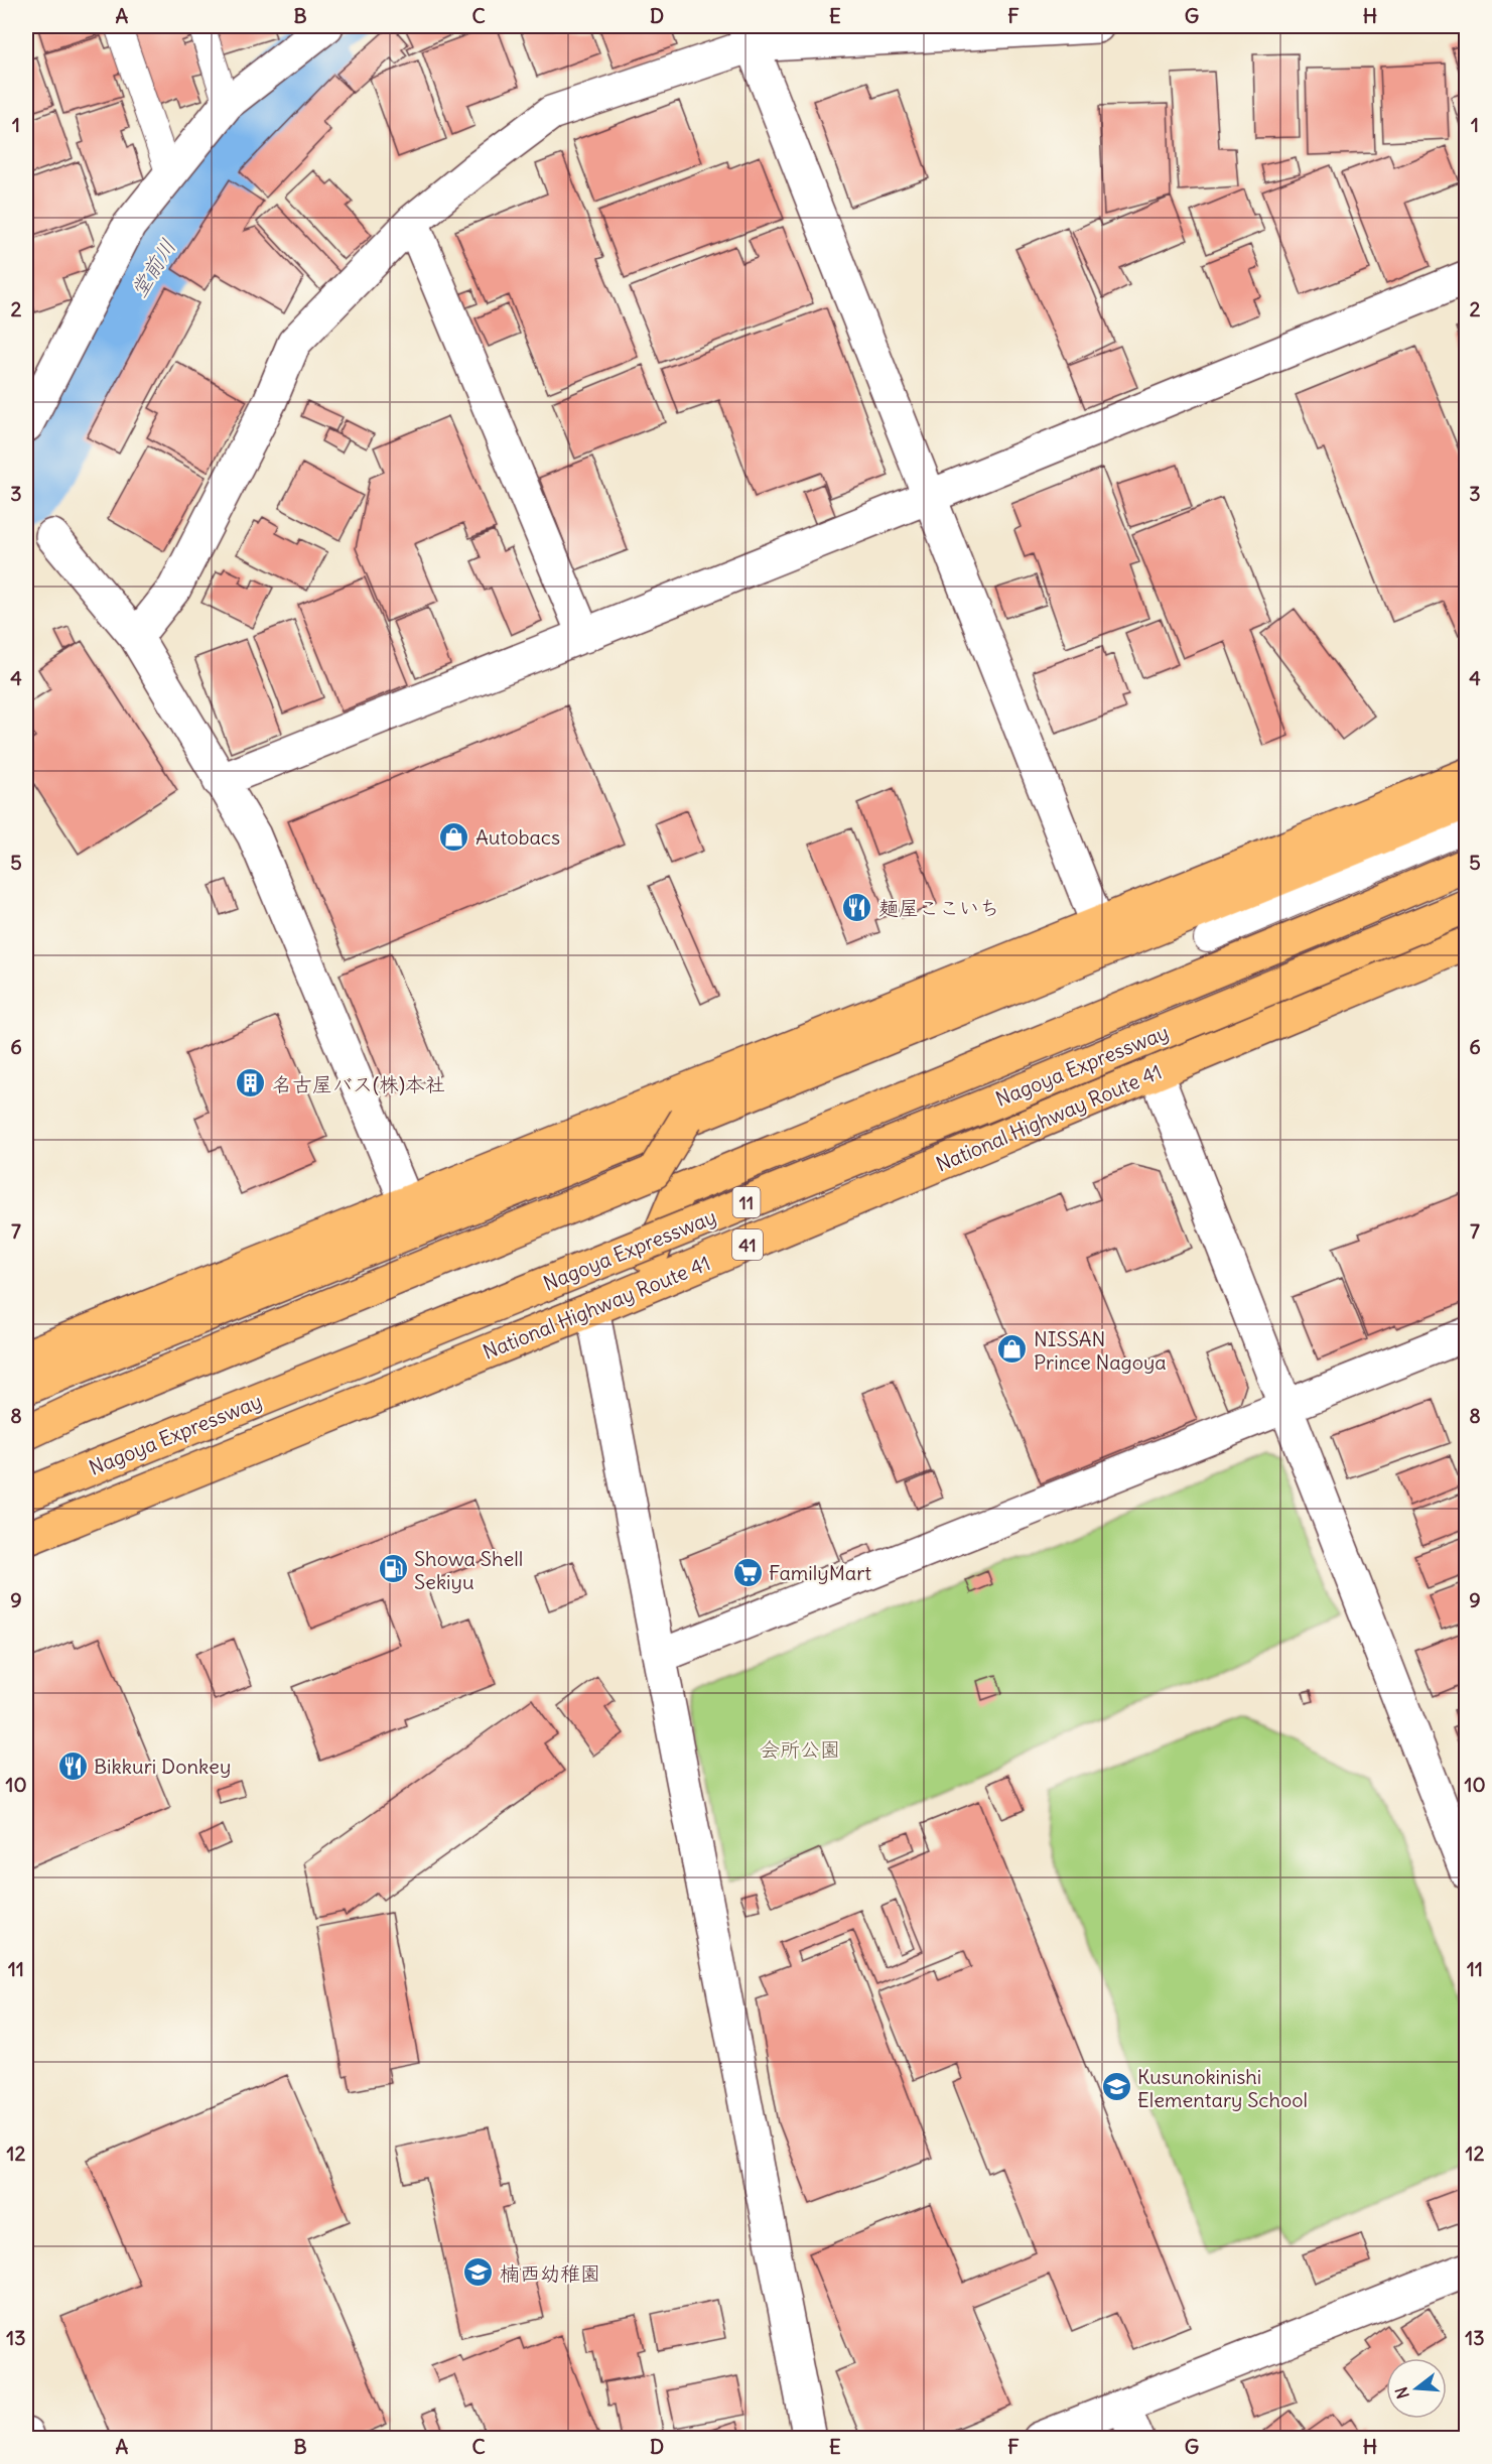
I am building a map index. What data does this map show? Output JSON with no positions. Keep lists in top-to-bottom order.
{
  "streets": {
    "highway": [
      "Nagoya Expressway",
      "National Highway Route 41",
      "11",
      "41"
    ]
  },
  "water": ["堂前川"],
  "parks": ["会所公園"],
  "places": {
    "shop": ["Autobacs", "NISSAN Prince Nagoya"],
    "restaurant": ["麺屋ここいち", "Bikkuri Donkey"],
    "building": ["名古屋バス(株)本社"],
    "fuel station": ["Showa Shell Sekiyu"],
    "supermarket": ["FamilyMart"],
    "school or university": ["Kusunokinishi Elementary School", "楠西幼稚園"]
  },
  "north": "left",
  "grid": {
    "columns": [
      "A",
      "B",
      "C",
      "D",
      "E",
      "F",
      "G",
      "H"
    ],
    "rows": [
      "1",
      "2",
      "3",
      "4",
      "5",
      "6",
      "7",
      "8",
      "9",
      "10",
      "11",
      "12",
      "13"
    ]
  }
}
